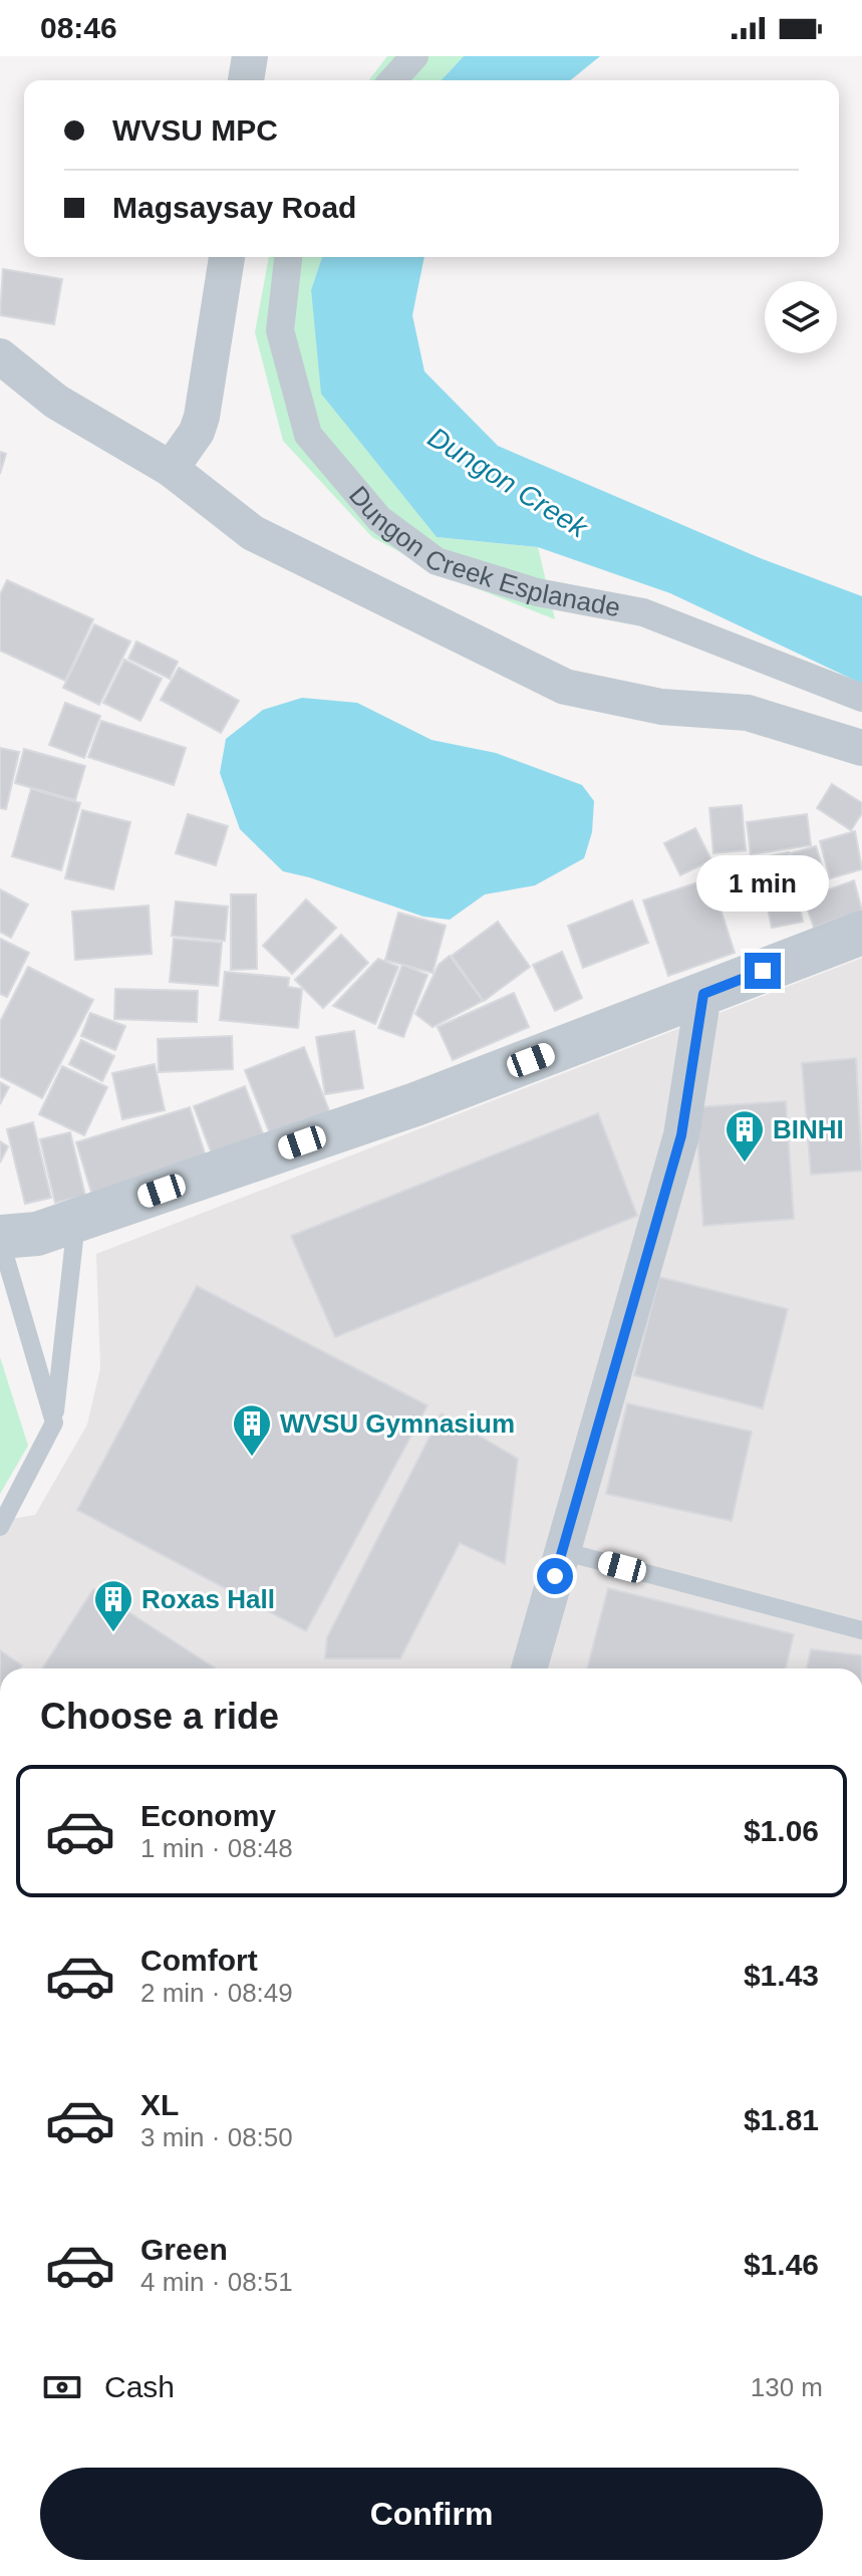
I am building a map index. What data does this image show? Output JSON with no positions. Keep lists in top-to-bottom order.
{
  "streets": {
    "street": ["Dungon Creek Esplanade"]
  },
  "water": ["Dungon Creek"],
  "places": {
    "building": ["BINHI", "WVSU Gymnasium", "Roxas Hall"]
  },
  "page": {
    "status": "08:46",
    "banner": ["WVSU MPC", "Magsaysay Road"],
    "bubble": "1 min",
    "heading": "Choose a ride",
    "list": [
      {
        "name": "Economy",
        "note": "1 min · 08:48",
        "value": "$1.06"
      },
      {
        "name": "Comfort",
        "note": "2 min · 08:49",
        "value": "$1.43"
      },
      {
        "name": "XL",
        "note": "3 min · 08:50",
        "value": "$1.81"
      },
      {
        "name": "Green",
        "note": "4 min · 08:51",
        "value": "$1.46"
      }
    ],
    "pay": ["Cash", "130 m"],
    "buttons": "Confirm"
  }
}
